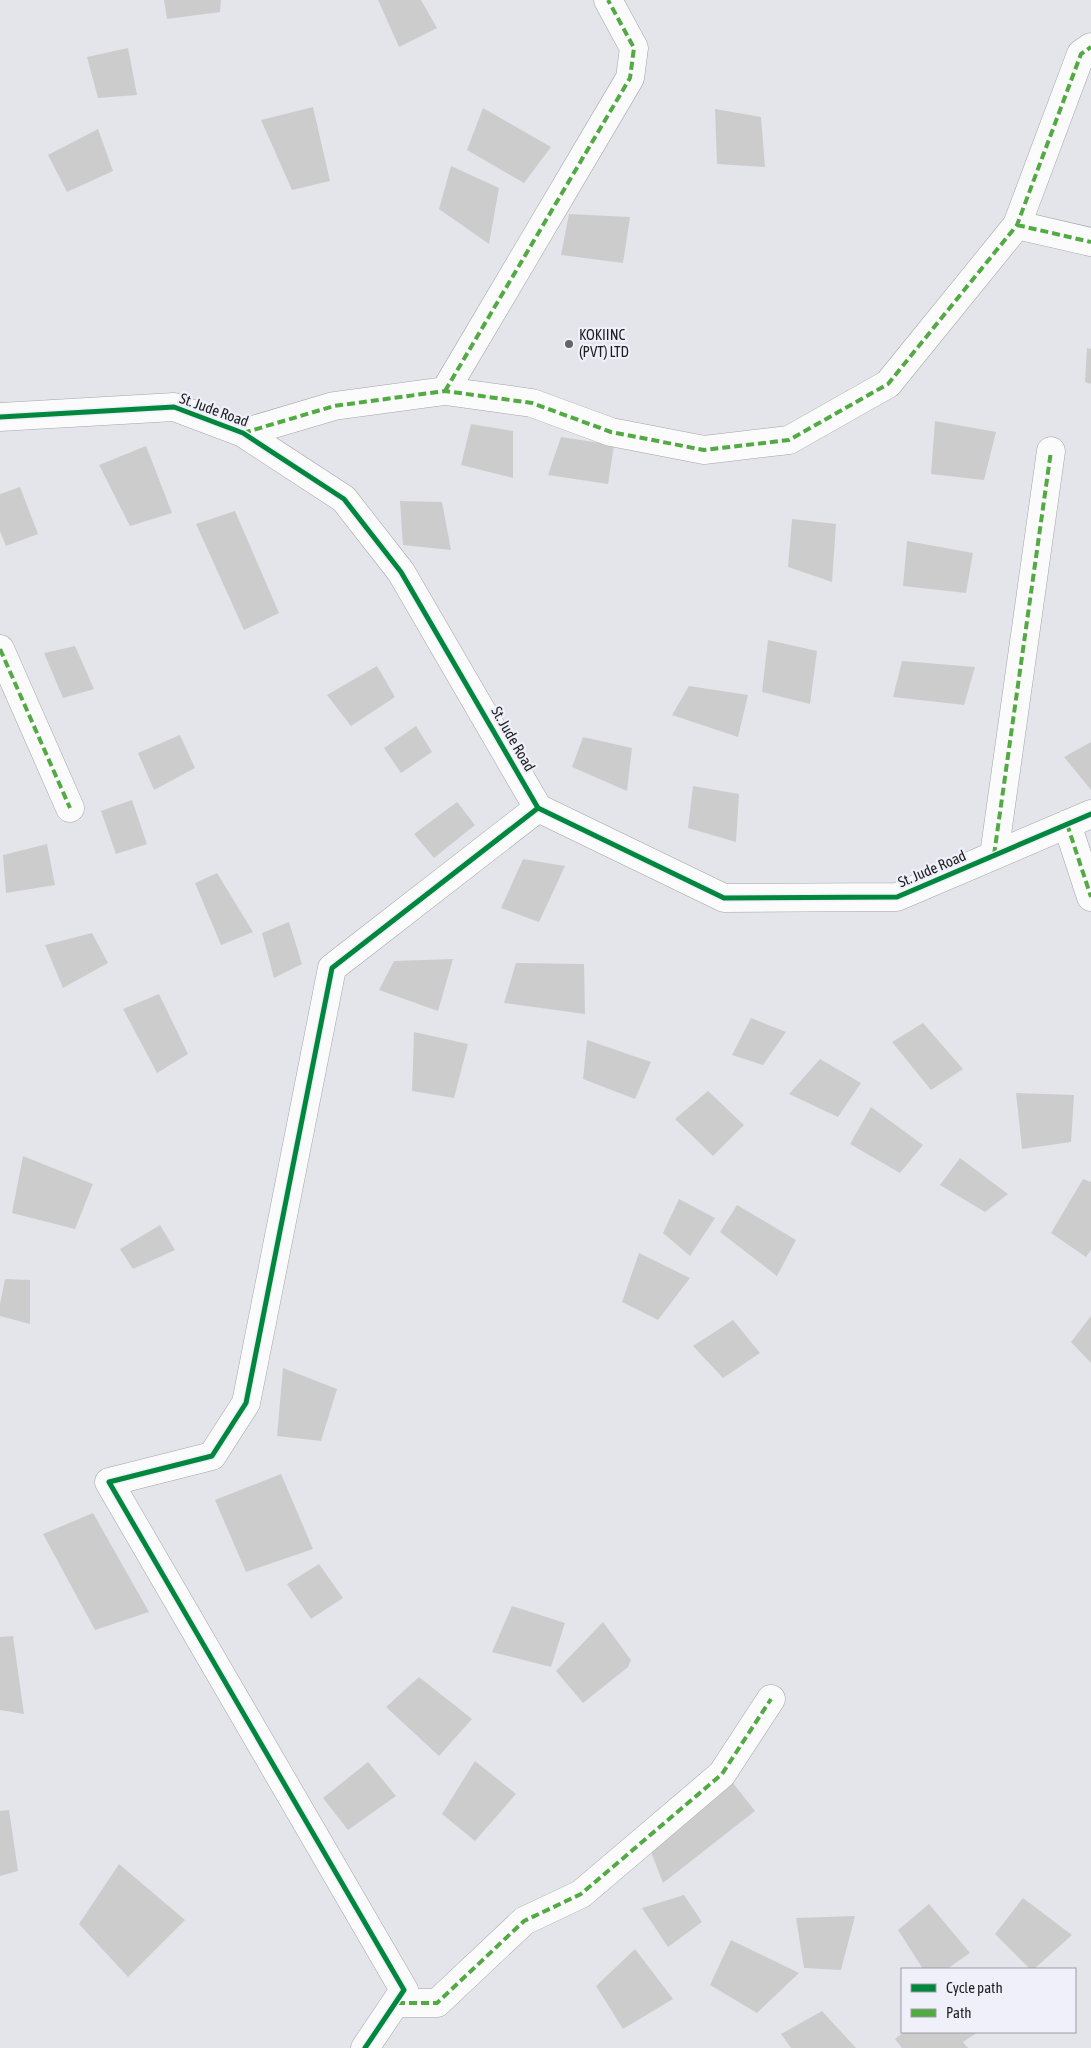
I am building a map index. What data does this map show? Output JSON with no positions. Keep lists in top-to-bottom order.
{
  "streets": {
    "street": ["St. Jude Road"]
  },
  "places": ["KOKIINC (PVT) LTD"],
  "legend": ["Cycle path", "Path"]
}
